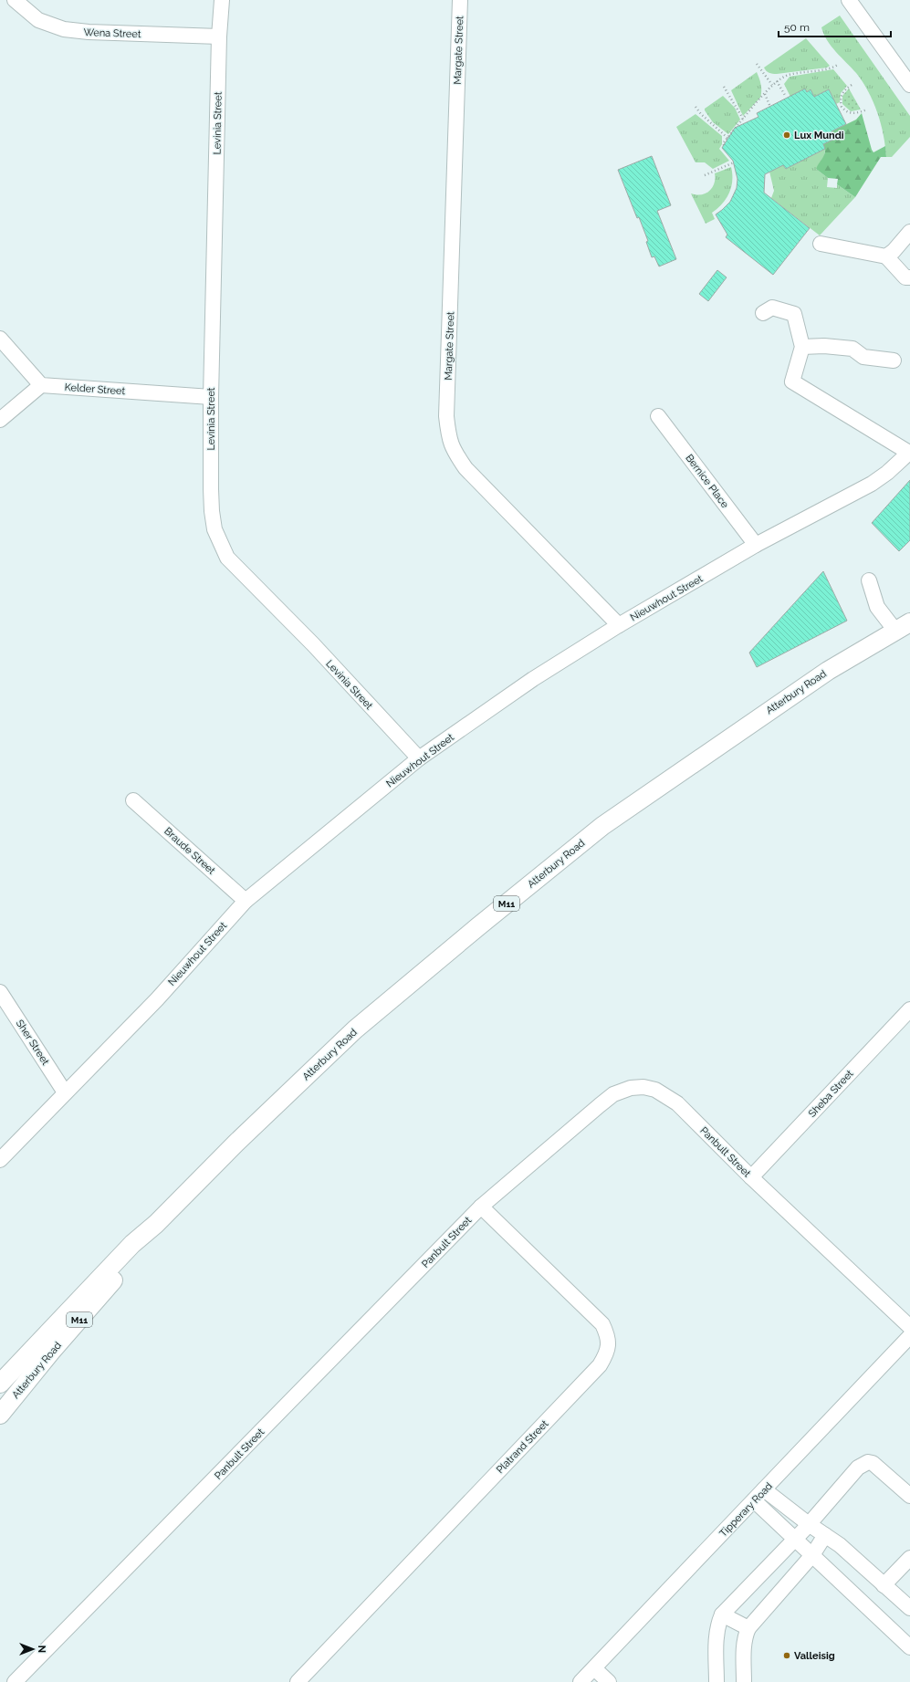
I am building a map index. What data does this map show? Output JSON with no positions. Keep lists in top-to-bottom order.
{
  "streets": {
    "main road": ["Atterbury Road", "M11"],
    "street": [
      "Wena Street",
      "Margate Street",
      "Levinia Street",
      "Kelder Street",
      "Bernice Place",
      "Nieuwhout Street",
      "Braude Street",
      "Sher Street",
      "Sheba Street",
      "Panbult Street",
      "Platrand Street",
      "Tipperary Road"
    ]
  },
  "crossings": [
    ["Wena Street", "Levinia Street"],
    ["Margate Street", "Nieuwhout Street"],
    ["Levinia Street", "Kelder Street"],
    ["Levinia Street", "Nieuwhout Street"],
    ["Bernice Place", "Nieuwhout Street"],
    ["Nieuwhout Street", "Braude Street"],
    ["Nieuwhout Street", "Sher Street"],
    ["Sheba Street", "Panbult Street"],
    ["Panbult Street", "Platrand Street"]
  ],
  "places": ["Lux Mundi", "Valleisig"],
  "scale_bar": "50 m",
  "north": "right"
}
